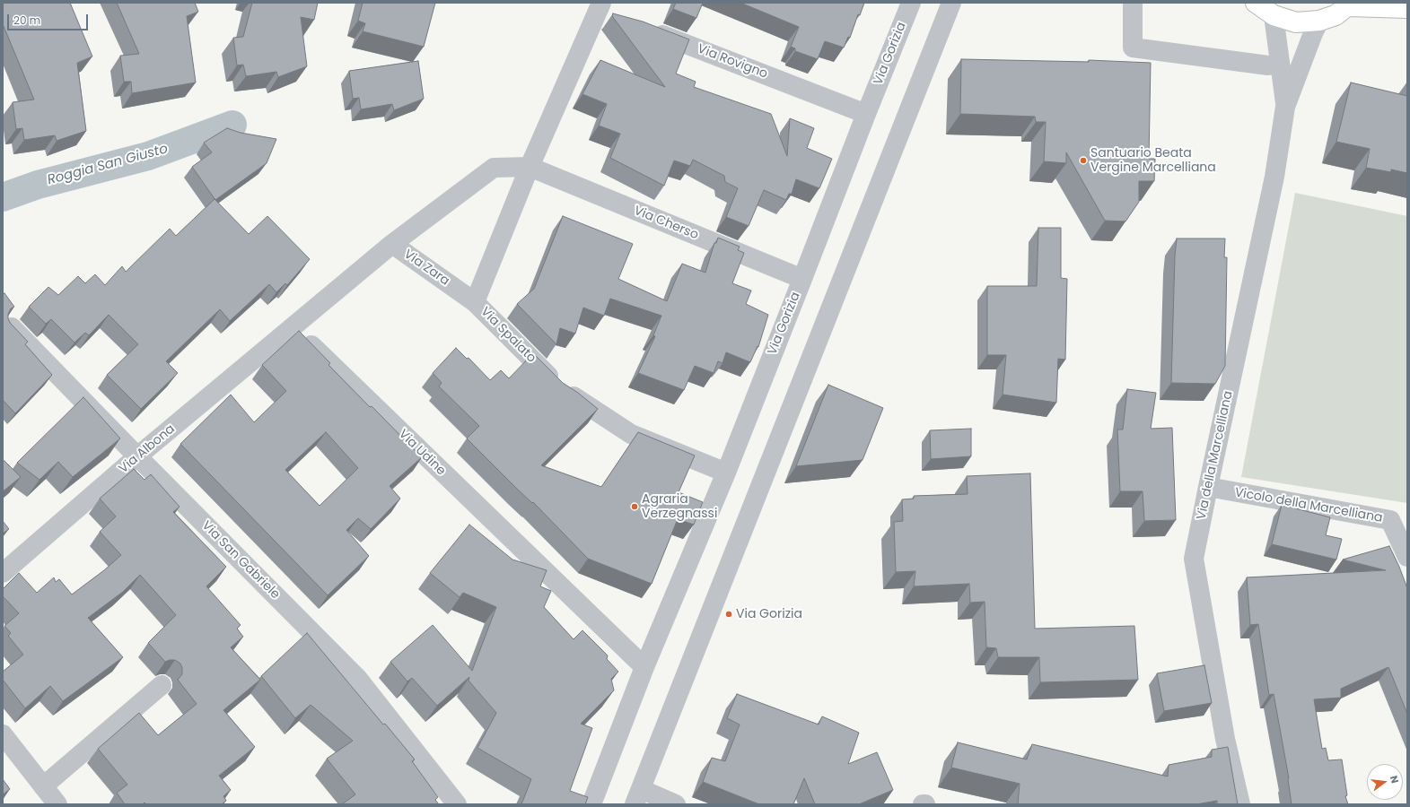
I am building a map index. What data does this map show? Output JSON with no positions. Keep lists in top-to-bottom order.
{
  "streets": {
    "street": [
      "Via Gorizia",
      "Via Rovigno",
      "Via Cherso",
      "Via Zara",
      "Via Spalato",
      "Via Albona",
      "Via Udine",
      "Via della Marcelliana",
      "Vicolo della Marcelliana",
      "Via San Gabriele"
    ]
  },
  "crossings": [
    ["Via Gorizia", "Via Rovigno"],
    ["Via Gorizia", "Via Cherso"],
    ["Via Gorizia", "Via Spalato"],
    ["Via Gorizia", "Via Udine"],
    ["Via Cherso", "Via Zara"],
    ["Via Zara", "Via Spalato"],
    ["Via Albona", "Via Udine"],
    ["Via Albona", "Via San Gabriele"],
    ["Via della Marcelliana", "Vicolo della Marcelliana"]
  ],
  "water": ["Roggia San Giusto"],
  "places": ["Santuario Beata Vergine Marcelliana", "Agraria Verzegnassi", "Via Gorizia"],
  "scale_bar": "20 m",
  "north": "right"
}
